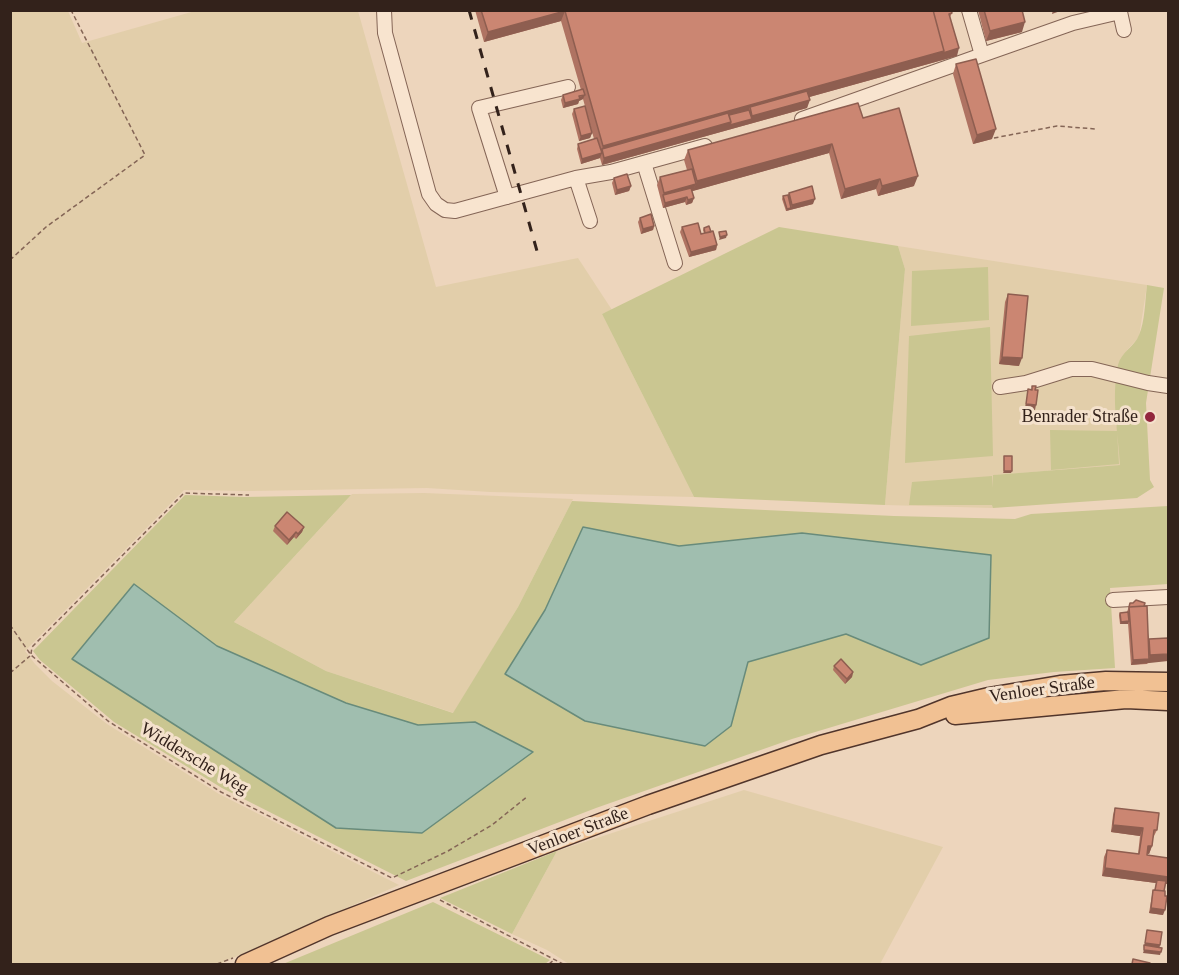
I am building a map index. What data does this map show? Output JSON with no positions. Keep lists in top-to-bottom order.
{
  "streets": {
    "main road": ["Venloer Straße"],
    "path": ["Widdersche Weg"]
  },
  "places": ["Benrader Straße"]
}
